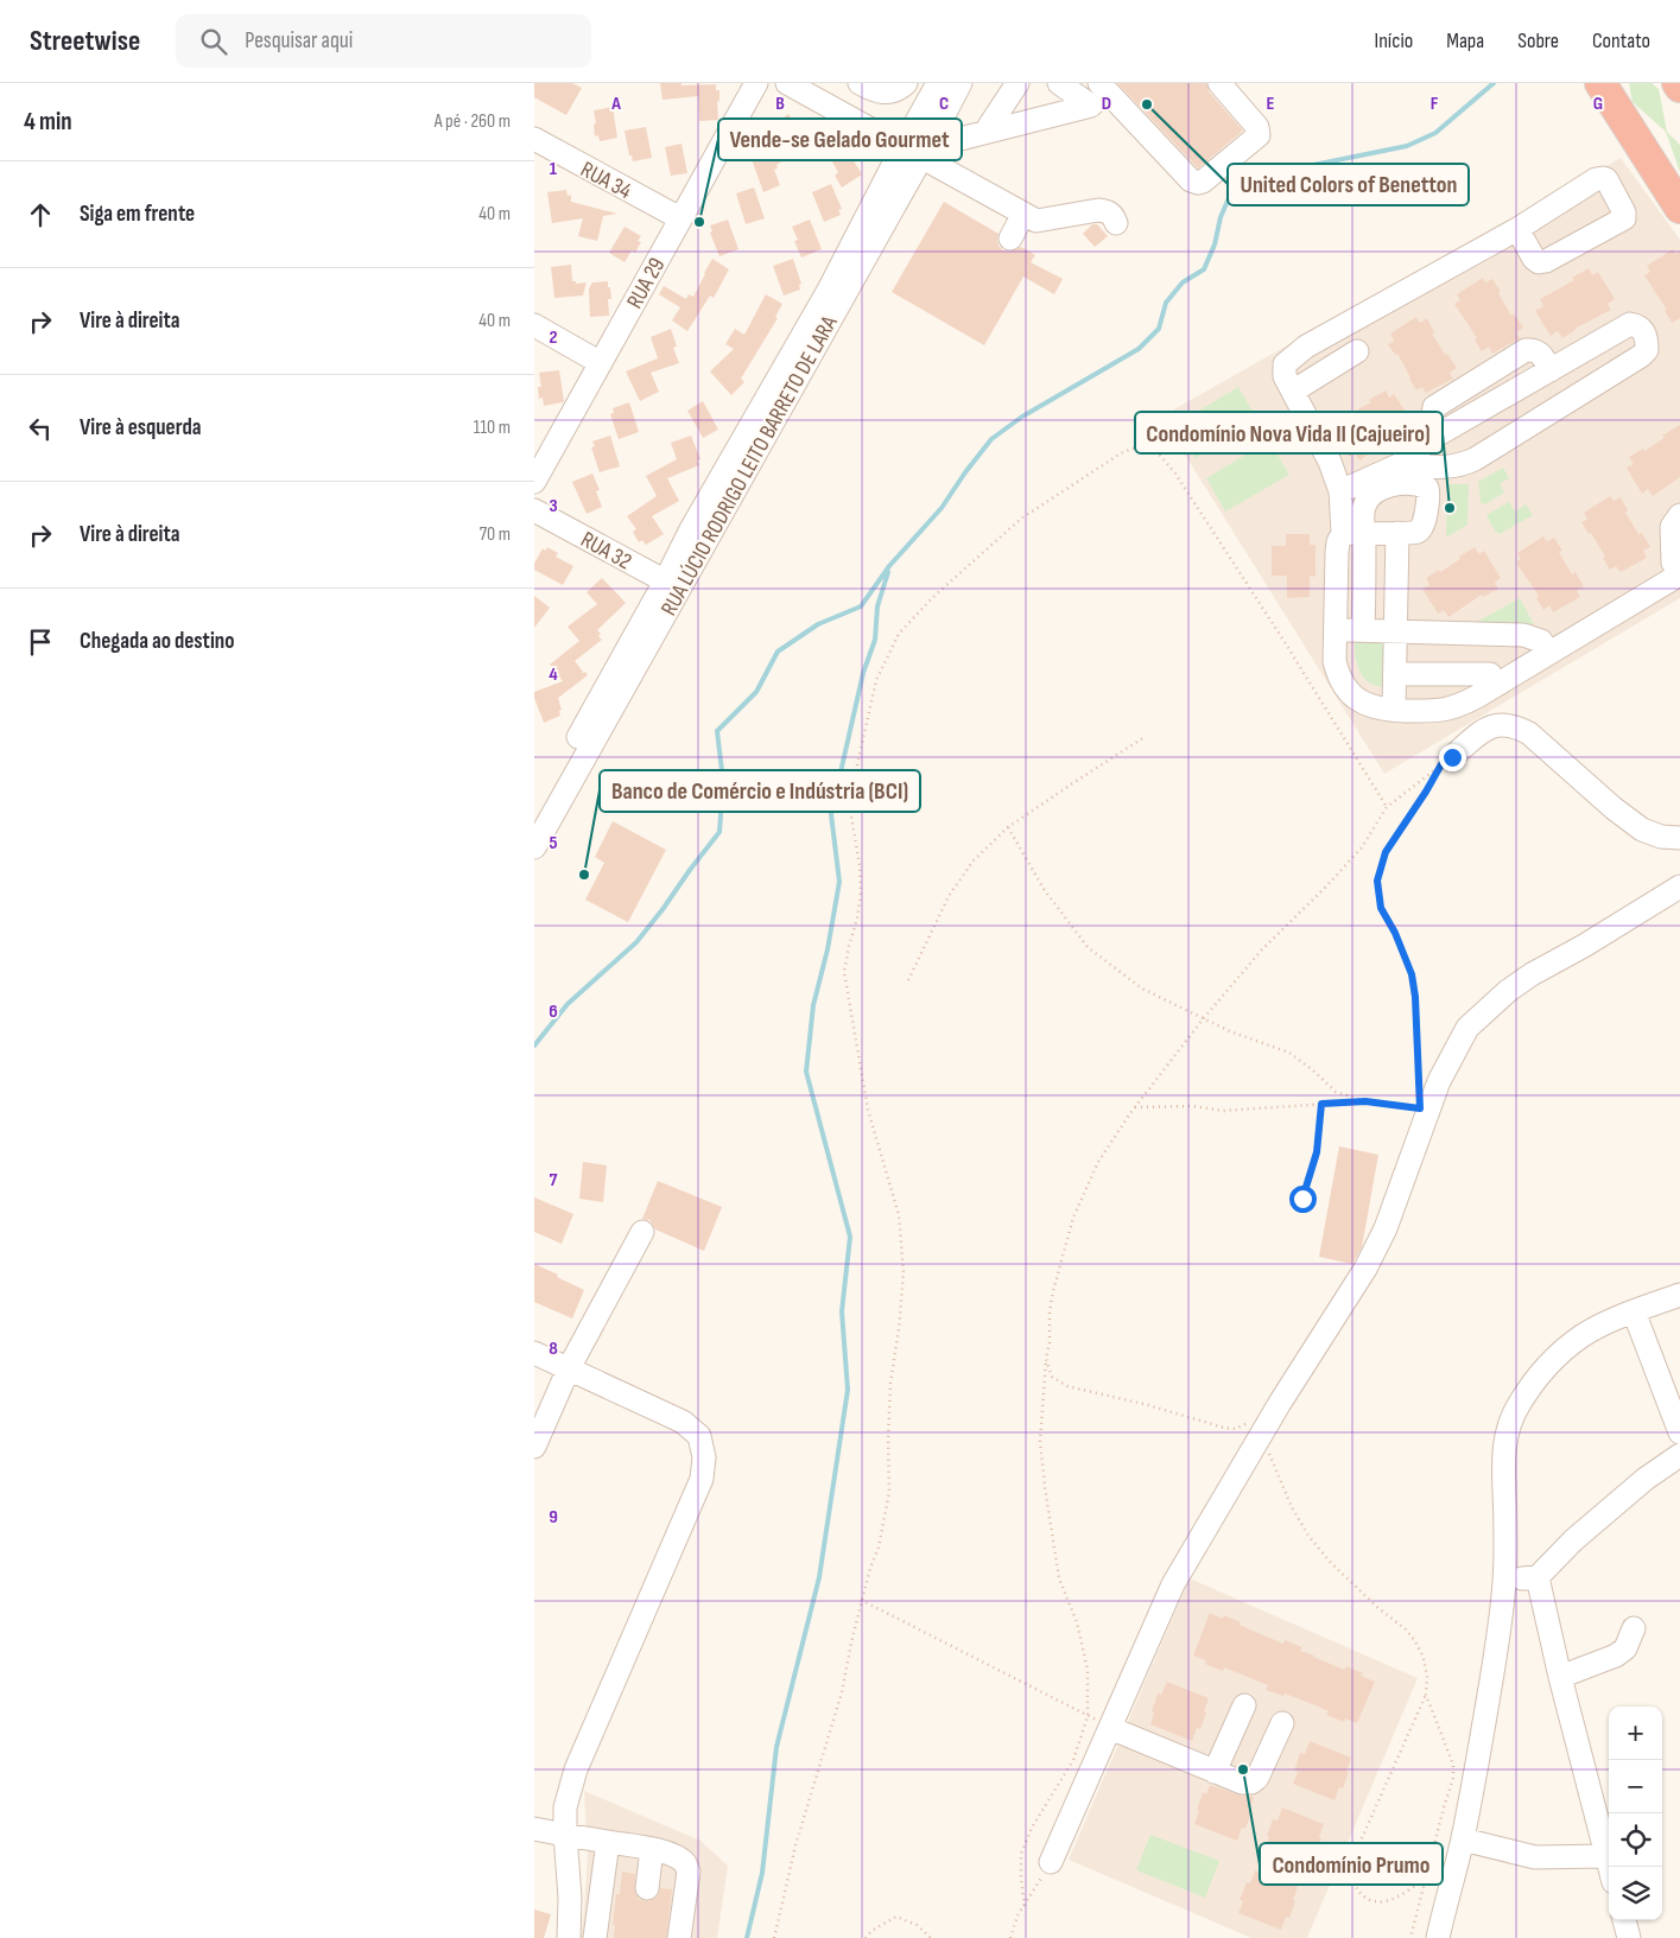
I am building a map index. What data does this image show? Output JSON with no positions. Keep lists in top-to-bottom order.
{
  "streets": {
    "street": [
      "RUA 34",
      "RUA 29",
      "RUA LÚCIO RODRIGO LEITO BARRETO DE LARA",
      "RUA 32"
    ]
  },
  "crossings": [
    ["RUA 34", "RUA 29"],
    ["RUA LÚCIO RODRIGO LEITO BARRETO DE LARA", "RUA 32"]
  ],
  "places": [
    "United Colors of Benetton",
    "Vende-se Gelado Gourmet",
    "Condomínio Nova Vida II (Cajueiro)",
    "Banco de Comércio e Indústria (BCI)",
    "Condomínio Prumo"
  ],
  "page": {
    "header": "Streetwise",
    "search": "Pesquisar aqui",
    "nav": [
      "Início",
      "Mapa",
      "Sobre",
      "Contato"
    ],
    "heading": ["4 min", "A pé · 260 m"],
    "list": [
      ["Siga em frente", "40 m"],
      ["Vire à direita", "40 m"],
      ["Vire à esquerda", "110 m"],
      ["Vire à direita", "70 m"],
      "Chegada ao destino"
    ],
    "map_buttons": ["+", "−"]
  },
  "grid": {
    "columns": [
      "A",
      "B",
      "C",
      "D",
      "E",
      "F",
      "G"
    ],
    "rows": [
      "1",
      "2",
      "3",
      "4",
      "5",
      "6",
      "7",
      "8",
      "9"
    ]
  }
}
